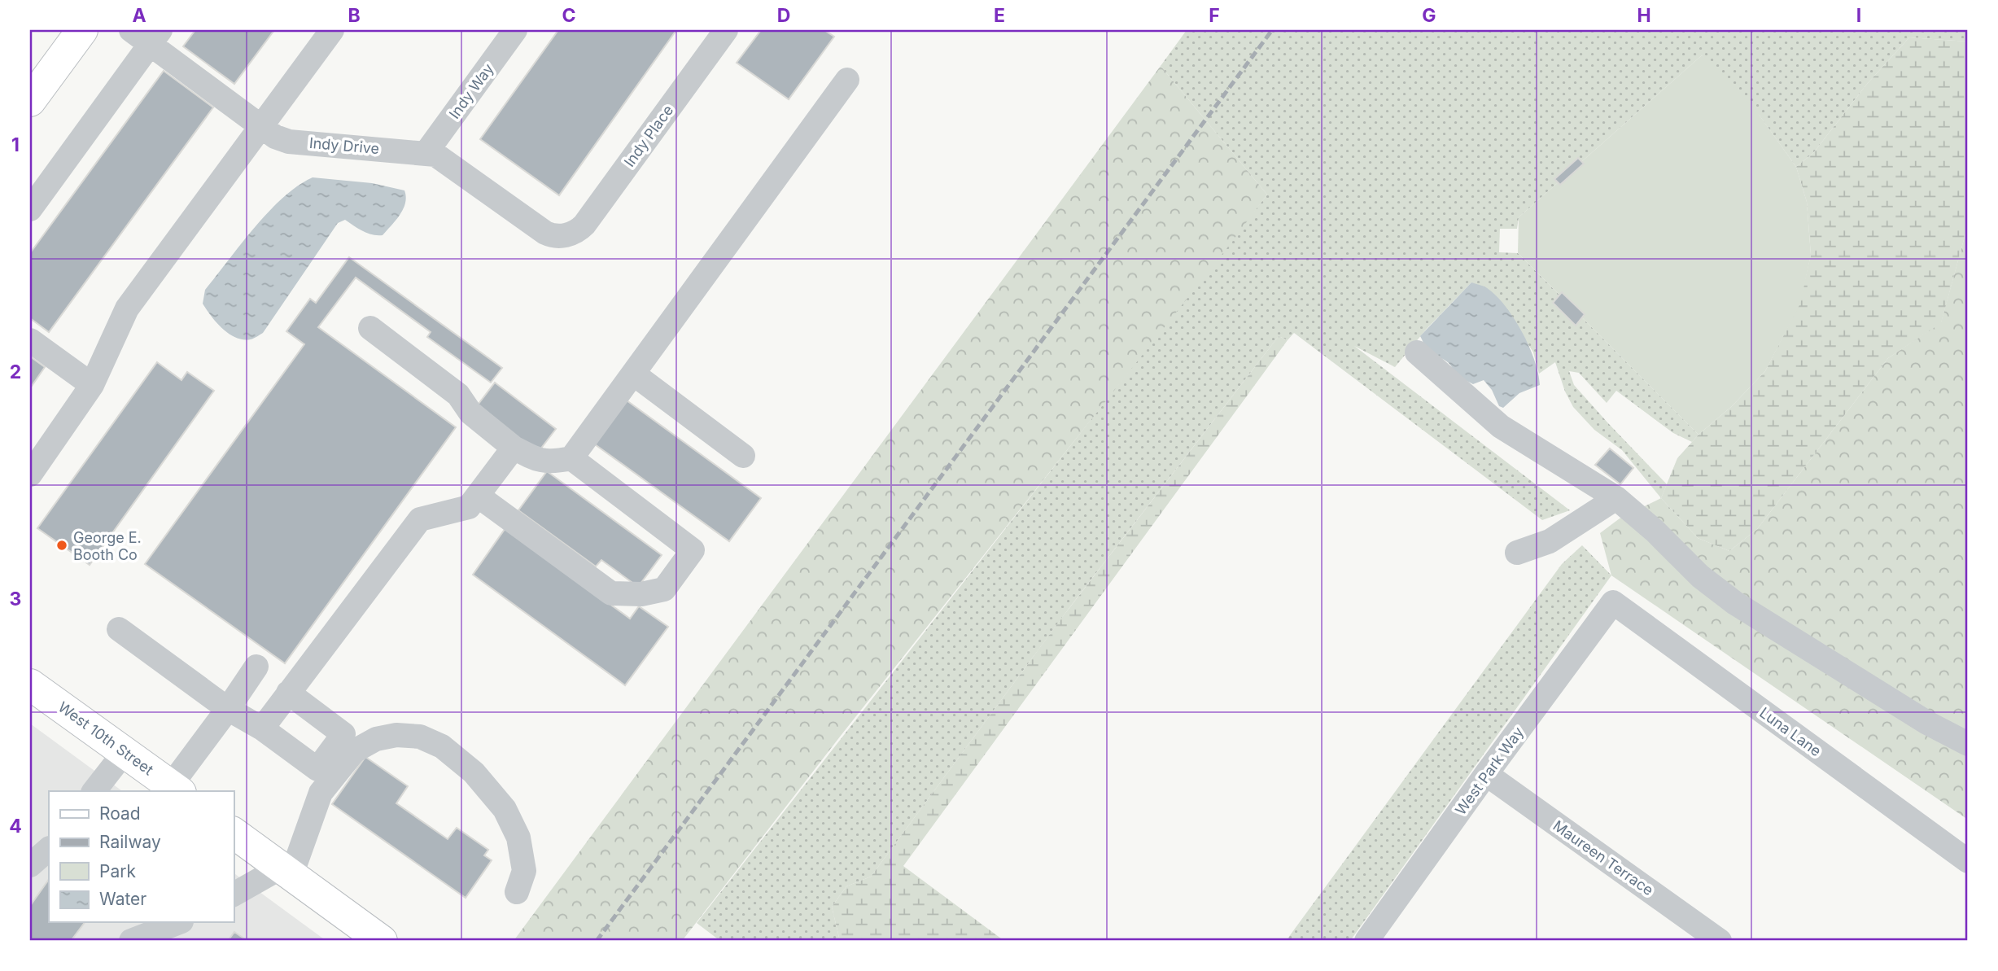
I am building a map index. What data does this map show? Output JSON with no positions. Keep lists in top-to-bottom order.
{
  "streets": {
    "main road": ["West 10th Street"],
    "street": [
      "Indy Way",
      "Indy Place",
      "Indy Drive",
      "Luna Lane",
      "West Park Way",
      "Maureen Terrace"
    ]
  },
  "crossings": [
    ["Indy Way", "Indy Drive"],
    ["Indy Place", "Indy Drive"],
    ["Luna Lane", "West Park Way"],
    ["West Park Way", "Maureen Terrace"]
  ],
  "places": ["George E. Booth Co"],
  "legend": [
    "Road",
    "Railway",
    "Park",
    "Water"
  ],
  "grid": {
    "columns": [
      "A",
      "B",
      "C",
      "D",
      "E",
      "F",
      "G",
      "H",
      "I"
    ],
    "rows": [
      "1",
      "2",
      "3",
      "4"
    ]
  }
}
